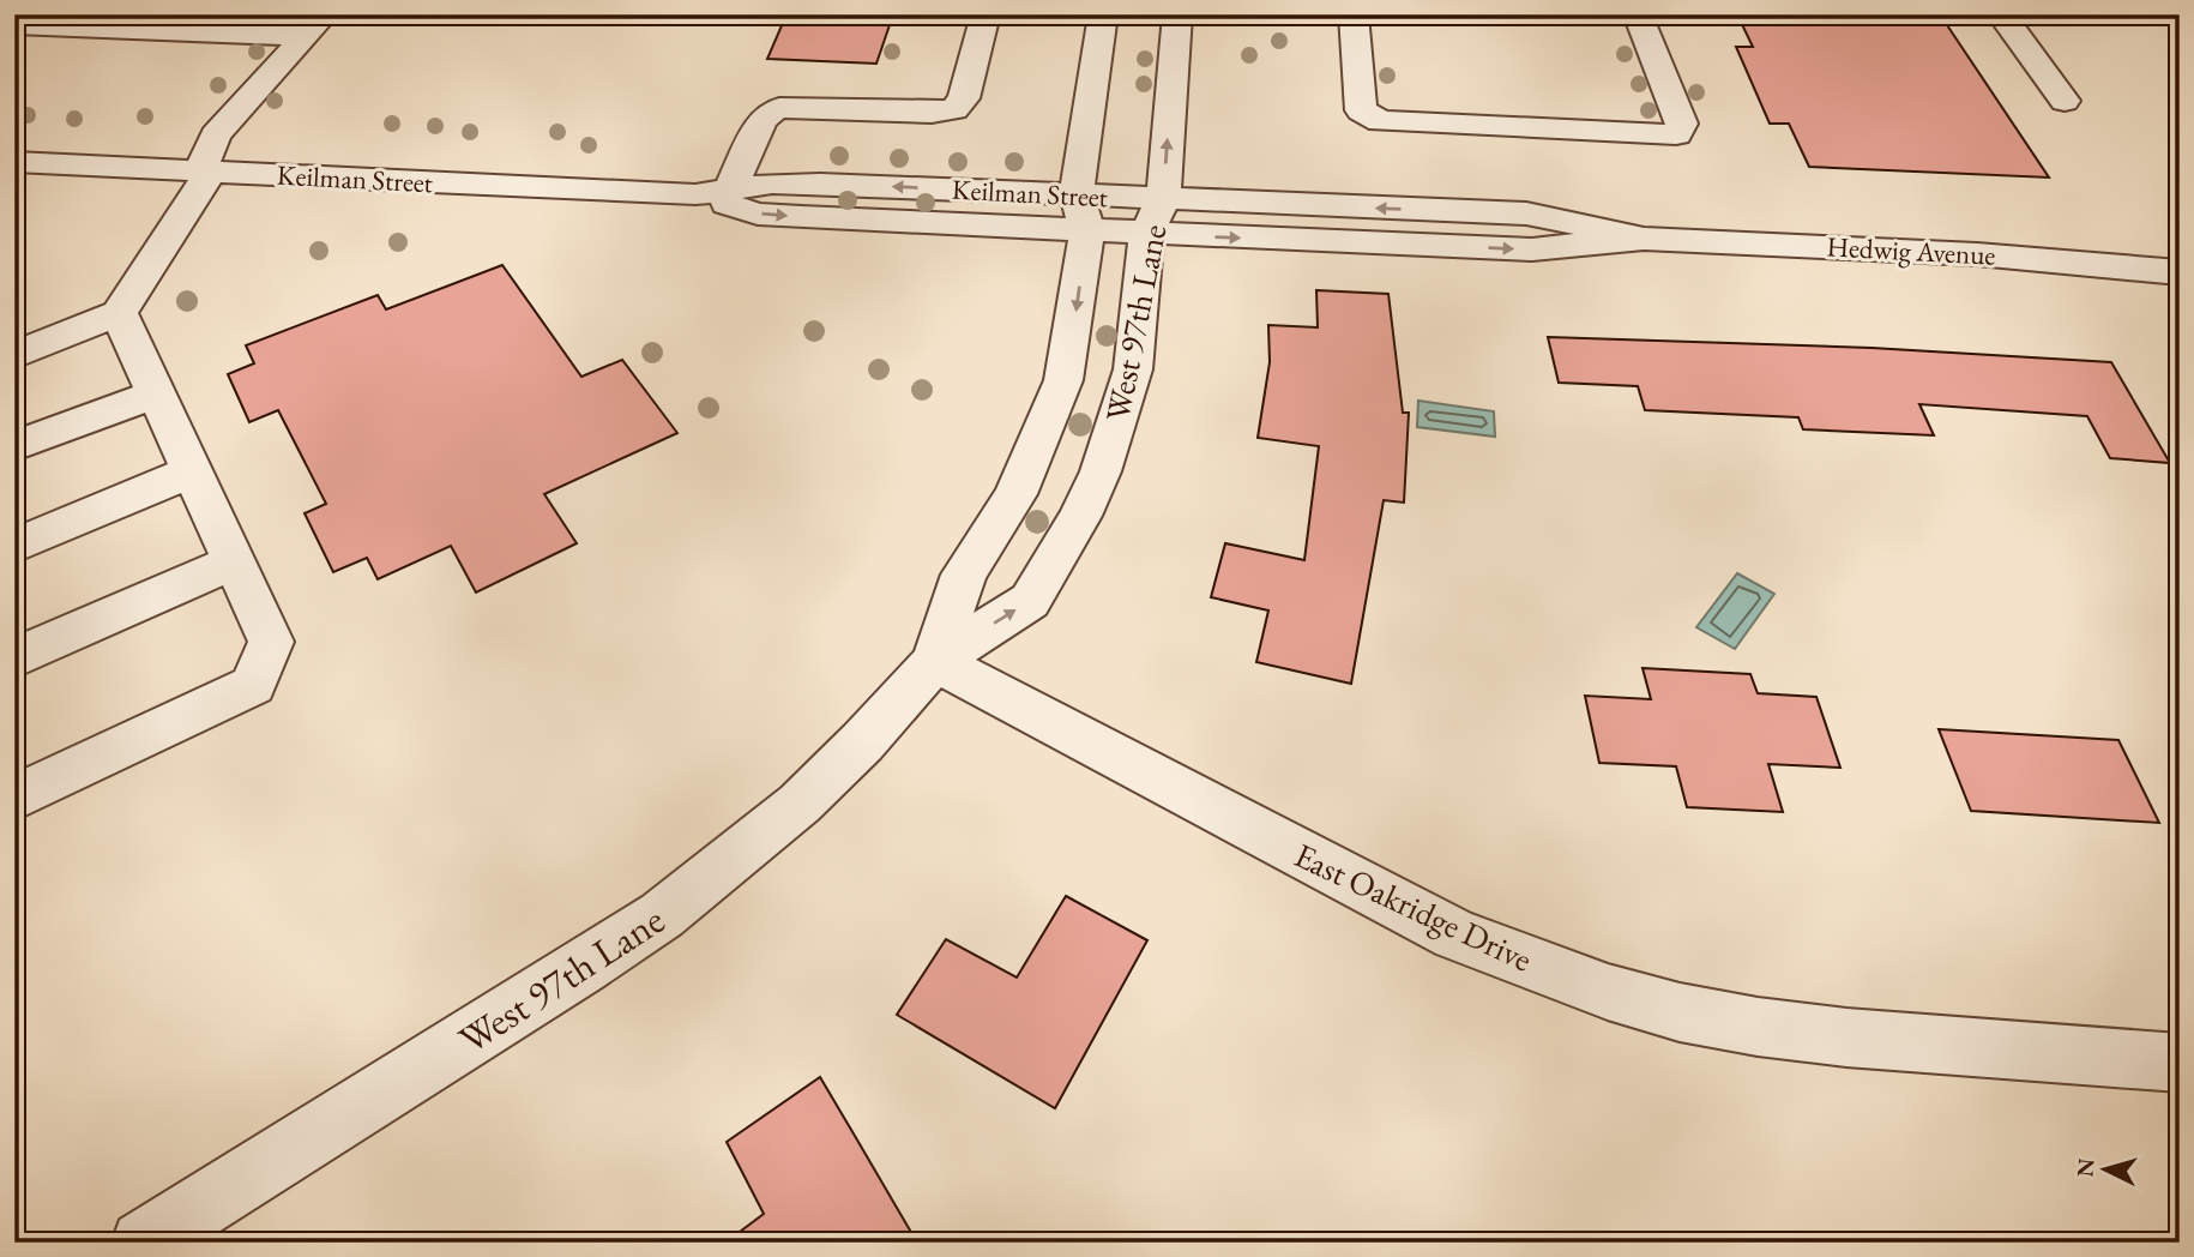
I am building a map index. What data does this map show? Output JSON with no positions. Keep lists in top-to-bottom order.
{
  "streets": {
    "street": [
      "Keilman Street",
      "Hedwig Avenue",
      "West 97th Lane",
      "East Oakridge Drive"
    ]
  },
  "crossings": [
    ["Keilman Street", "Hedwig Avenue"],
    ["Keilman Street", "West 97th Lane"],
    ["Hedwig Avenue", "West 97th Lane"],
    ["West 97th Lane", "East Oakridge Drive"]
  ],
  "north": "left"
}
